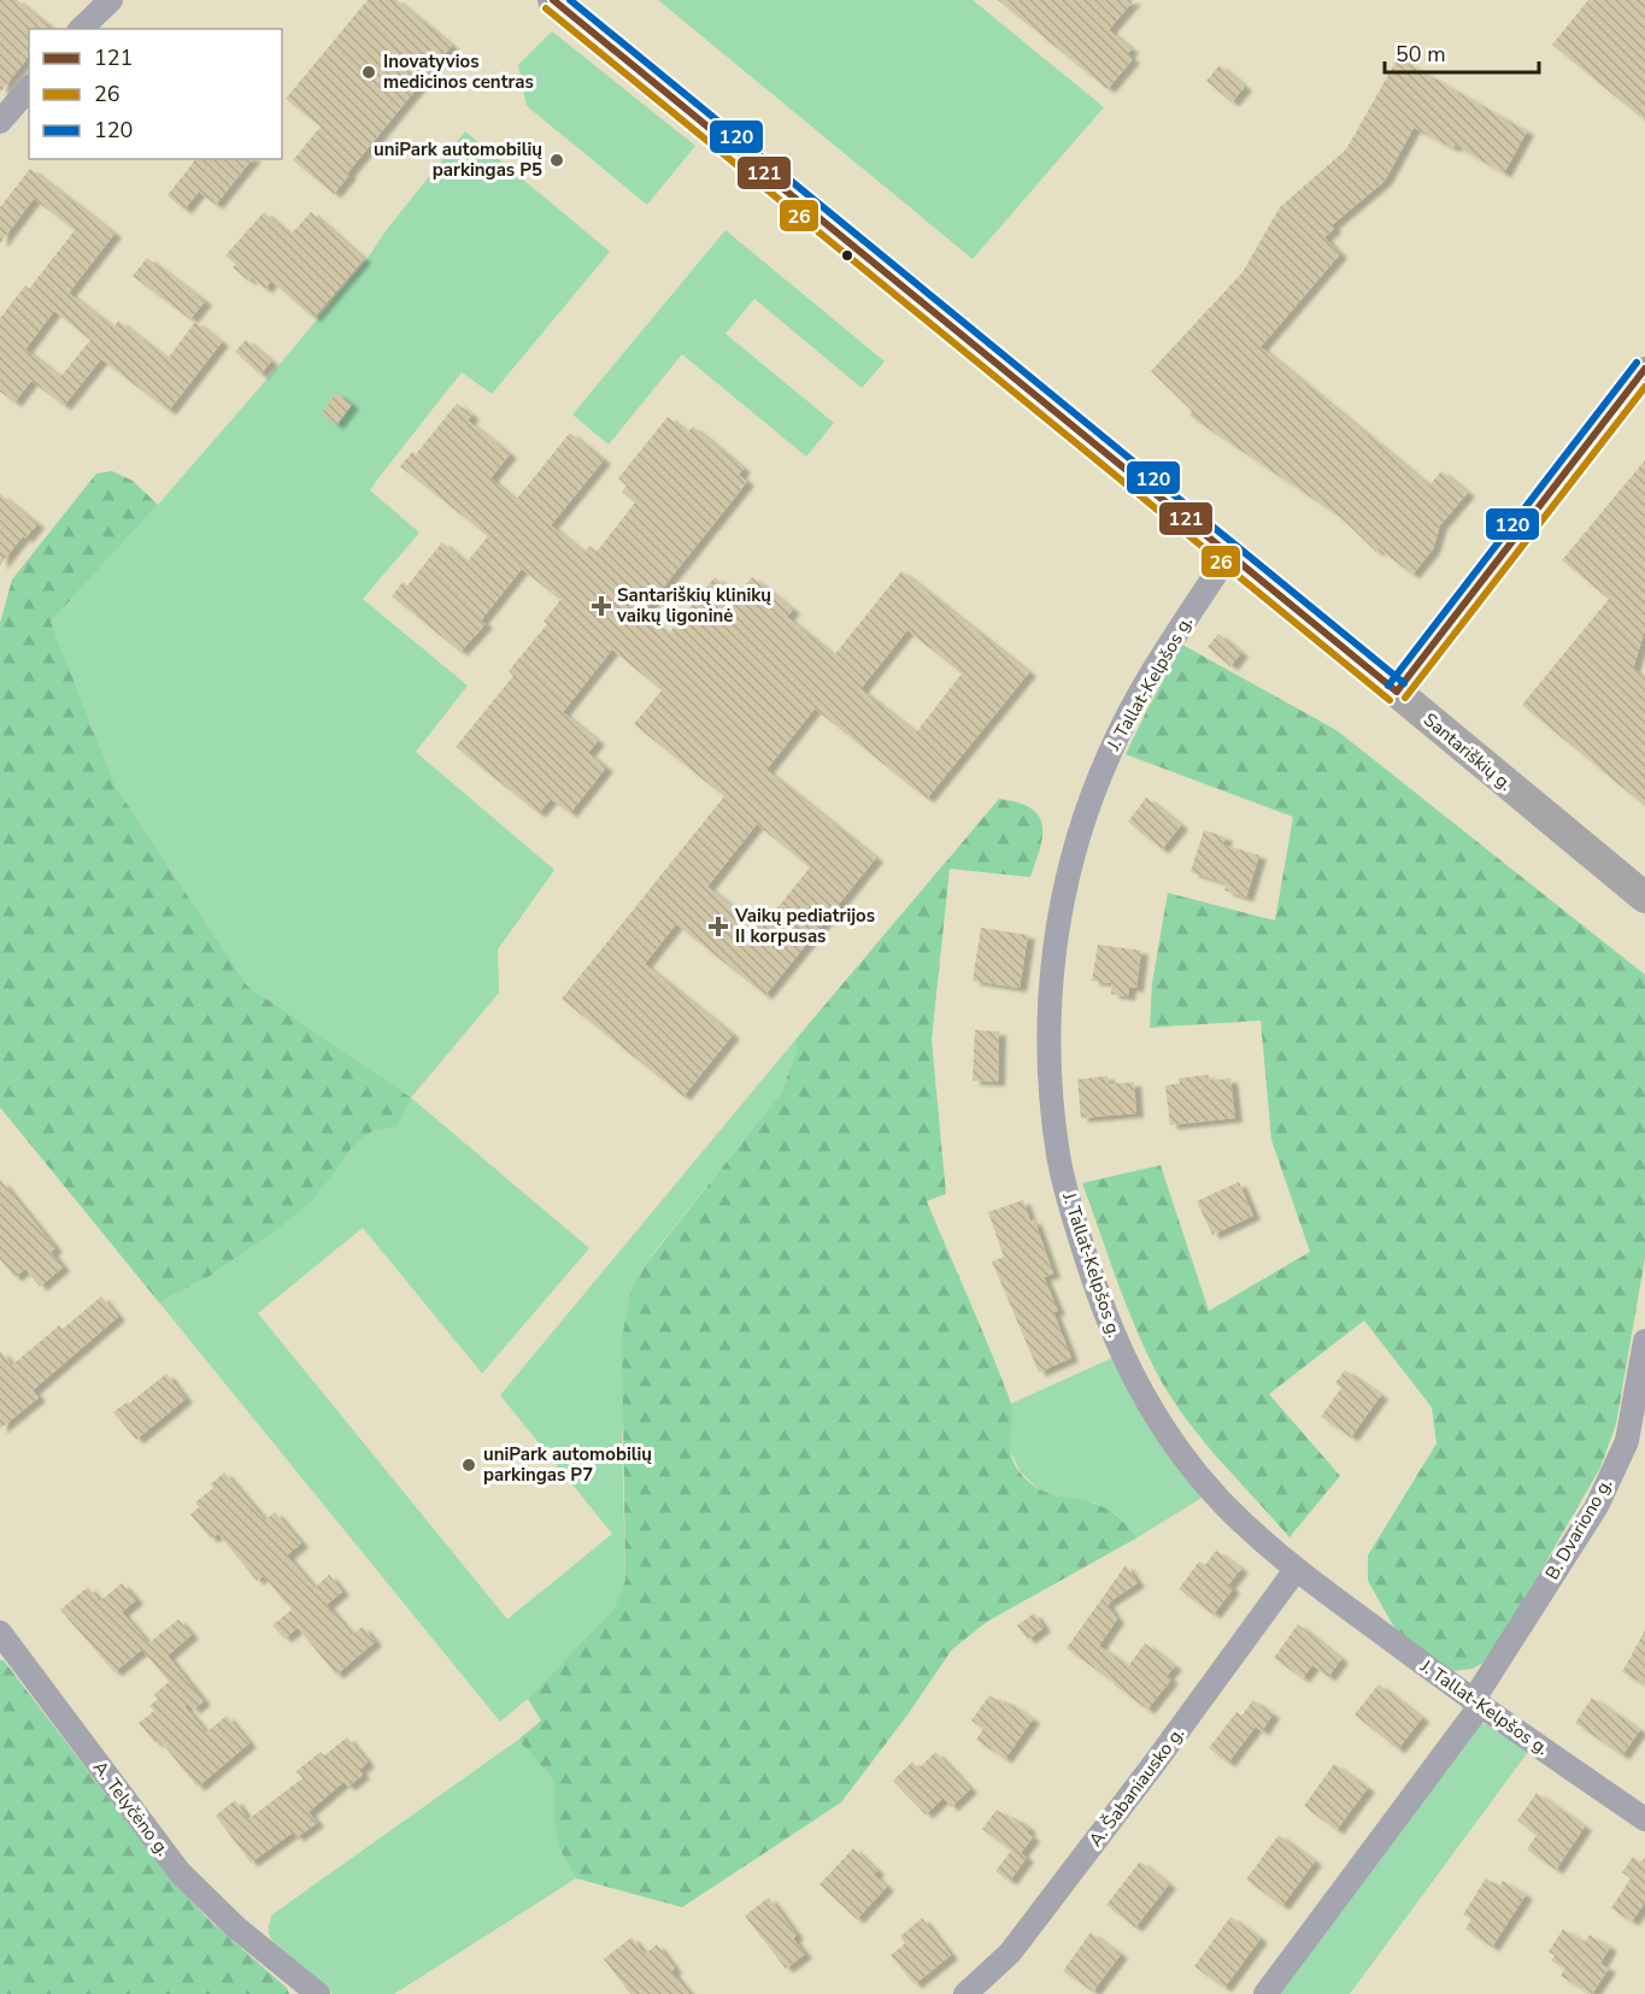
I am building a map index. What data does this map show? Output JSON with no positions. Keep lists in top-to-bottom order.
{
  "streets": {
    "main road": ["Santariškių g."],
    "street": [
      "J. Tallat-Kelpšos g.",
      "B. Dvariono g.",
      "A. Šabaniausko g.",
      "A. Telyčėno g."
    ]
  },
  "crossings": [
    ["J. Tallat-Kelpšos g.", "Santariškių g."],
    ["J. Tallat-Kelpšos g.", "B. Dvariono g."],
    ["J. Tallat-Kelpšos g.", "A. Šabaniausko g."]
  ],
  "places": {
    "other": ["Inovatyvios medicinos centras", "uniPark automobilių parkingas P5", "uniPark automobilių parkingas P7"],
    "health": ["Santariškių klinikų vaikų ligoninė", "Vaikų pediatrijos II korpusas"]
  },
  "lines": ["transit line 121", "transit line 120", "transit line 26"],
  "legend": ["121", "26", "120"],
  "scale_bar": "50 m"
}
